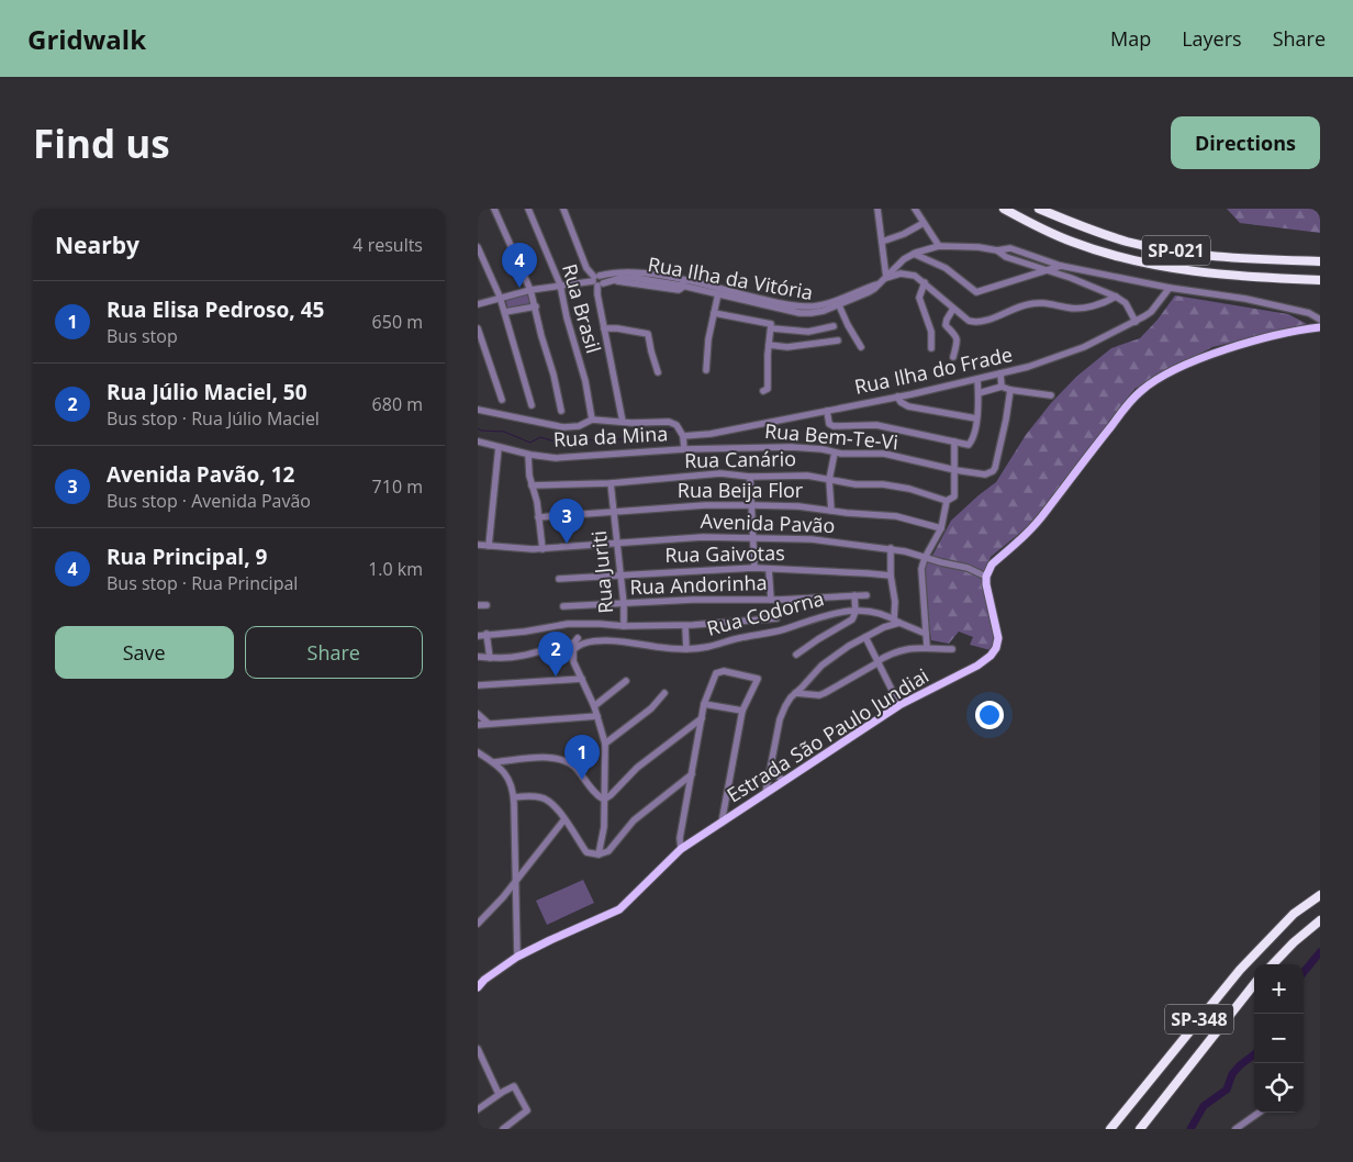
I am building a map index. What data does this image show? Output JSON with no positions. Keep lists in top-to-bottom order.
{
  "streets": {
    "highway": ["SP-021", "SP-348"],
    "main road": ["Estrada São Paulo Jundiai"],
    "street": [
      "Rua Ilha da Vitória",
      "Rua Brasil",
      "Rua Ilha do Frade",
      "Rua da Mina",
      "Rua Bem-Te-Vi",
      "Rua Canário",
      "Rua Beija Flor",
      "Avenida Pavão",
      "Rua Gaivotas",
      "Rua Juriti",
      "Rua Andorinha",
      "Rua Codorna"
    ]
  },
  "crossings": [
    ["Rua Ilha da Vitória", "Rua Ilha do Frade"],
    ["Rua da Mina", "Rua Bem-Te-Vi"],
    ["Rua Canário", "Rua Juriti"],
    ["Rua Beija Flor", "Rua Juriti"],
    ["Avenida Pavão", "Rua Juriti"],
    ["Avenida Pavão", "Estrada São Paulo Jundiai"],
    ["Rua Gaivotas", "Rua Juriti"],
    ["Rua Juriti", "Rua Andorinha"]
  ],
  "page": {
    "header": "Gridwalk",
    "nav": ["Map", "Layers", "Share"],
    "buttons": [
      "Directions",
      ["Save", "Share"]
    ],
    "title": "Find us",
    "heading": ["Nearby", "4 results"],
    "pins": [
      "4",
      "3",
      "2",
      "1"
    ],
    "list": [
      {
        "mark": "1",
        "name": "Rua Elisa Pedroso, 45",
        "note": "Bus stop",
        "value": "650 m"
      },
      {
        "mark": "2",
        "name": "Rua Júlio Maciel, 50",
        "note": "Bus stop · Rua Júlio Maciel",
        "value": "680 m"
      },
      {
        "mark": "3",
        "name": "Avenida Pavão, 12",
        "note": "Bus stop · Avenida Pavão",
        "value": "710 m"
      },
      {
        "mark": "4",
        "name": "Rua Principal, 9",
        "note": "Bus stop · Rua Principal",
        "value": "1.0 km"
      }
    ],
    "map_buttons": ["+", "−"]
  }
}
